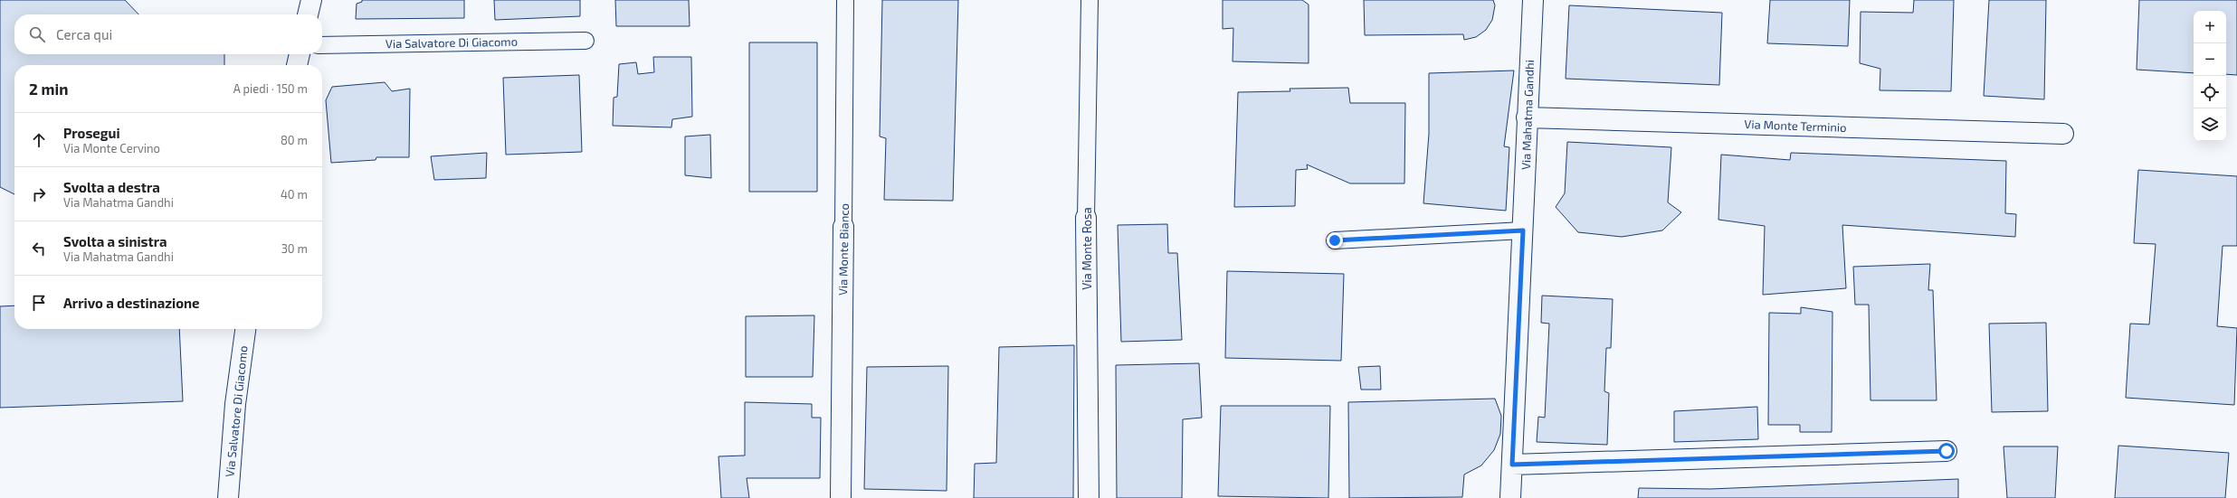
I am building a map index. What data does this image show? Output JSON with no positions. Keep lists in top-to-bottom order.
{
  "streets": {
    "street": [
      "Via Salvatore Di Giacomo",
      "Via Mahatma Gandhi",
      "Via Monte Terminio",
      "Via Monte Rosa",
      "Via Monte Bianco"
    ]
  },
  "crossings": [
    ["Via Mahatma Gandhi", "Via Monte Terminio"]
  ],
  "page": {
    "map_buttons": ["+", "−"],
    "search": "Cerca qui",
    "heading": ["2 min", "A piedi · 150 m"],
    "list": [
      ["Prosegui", "Via Monte Cervino", "80 m"],
      ["Svolta a destra", "Via Mahatma Gandhi", "40 m"],
      ["Svolta a sinistra", "Via Mahatma Gandhi", "30 m"],
      "Arrivo a destinazione"
    ]
  }
}
